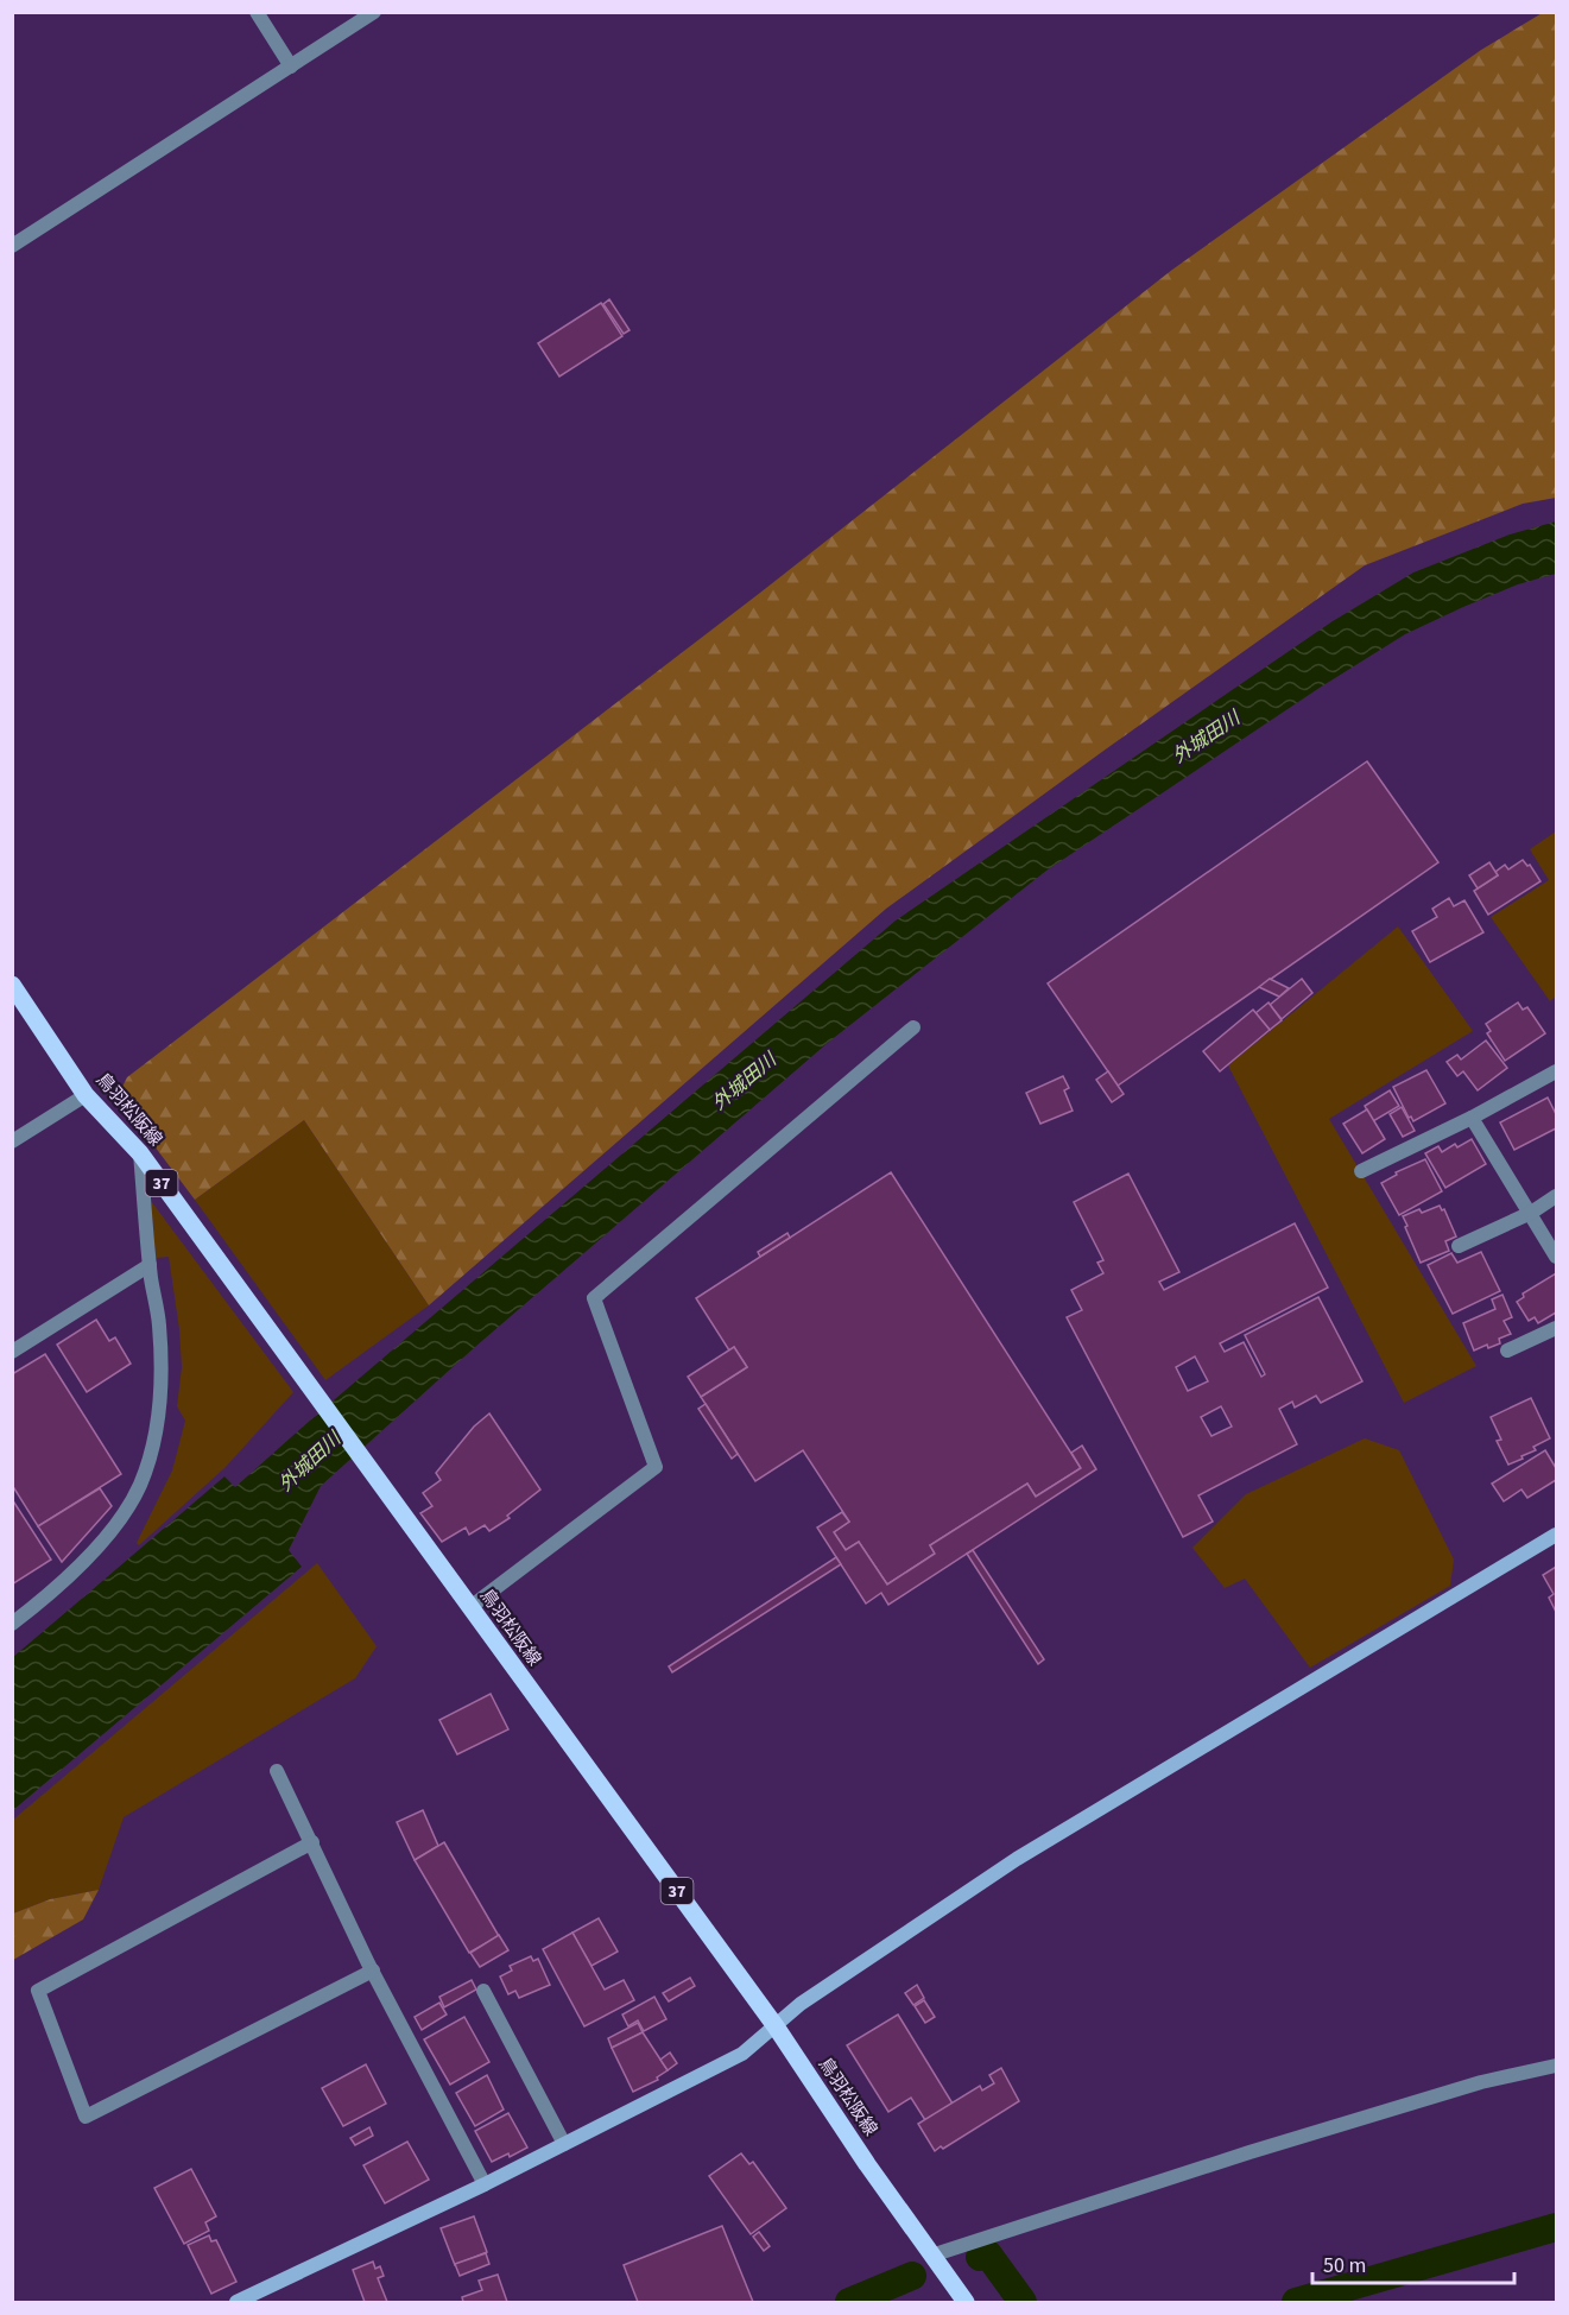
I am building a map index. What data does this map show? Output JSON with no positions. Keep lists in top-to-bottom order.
{
  "streets": {
    "main road": ["鳥羽松阪線", "37"]
  },
  "water": ["外城田川"],
  "scale_bar": "50 m"
}
